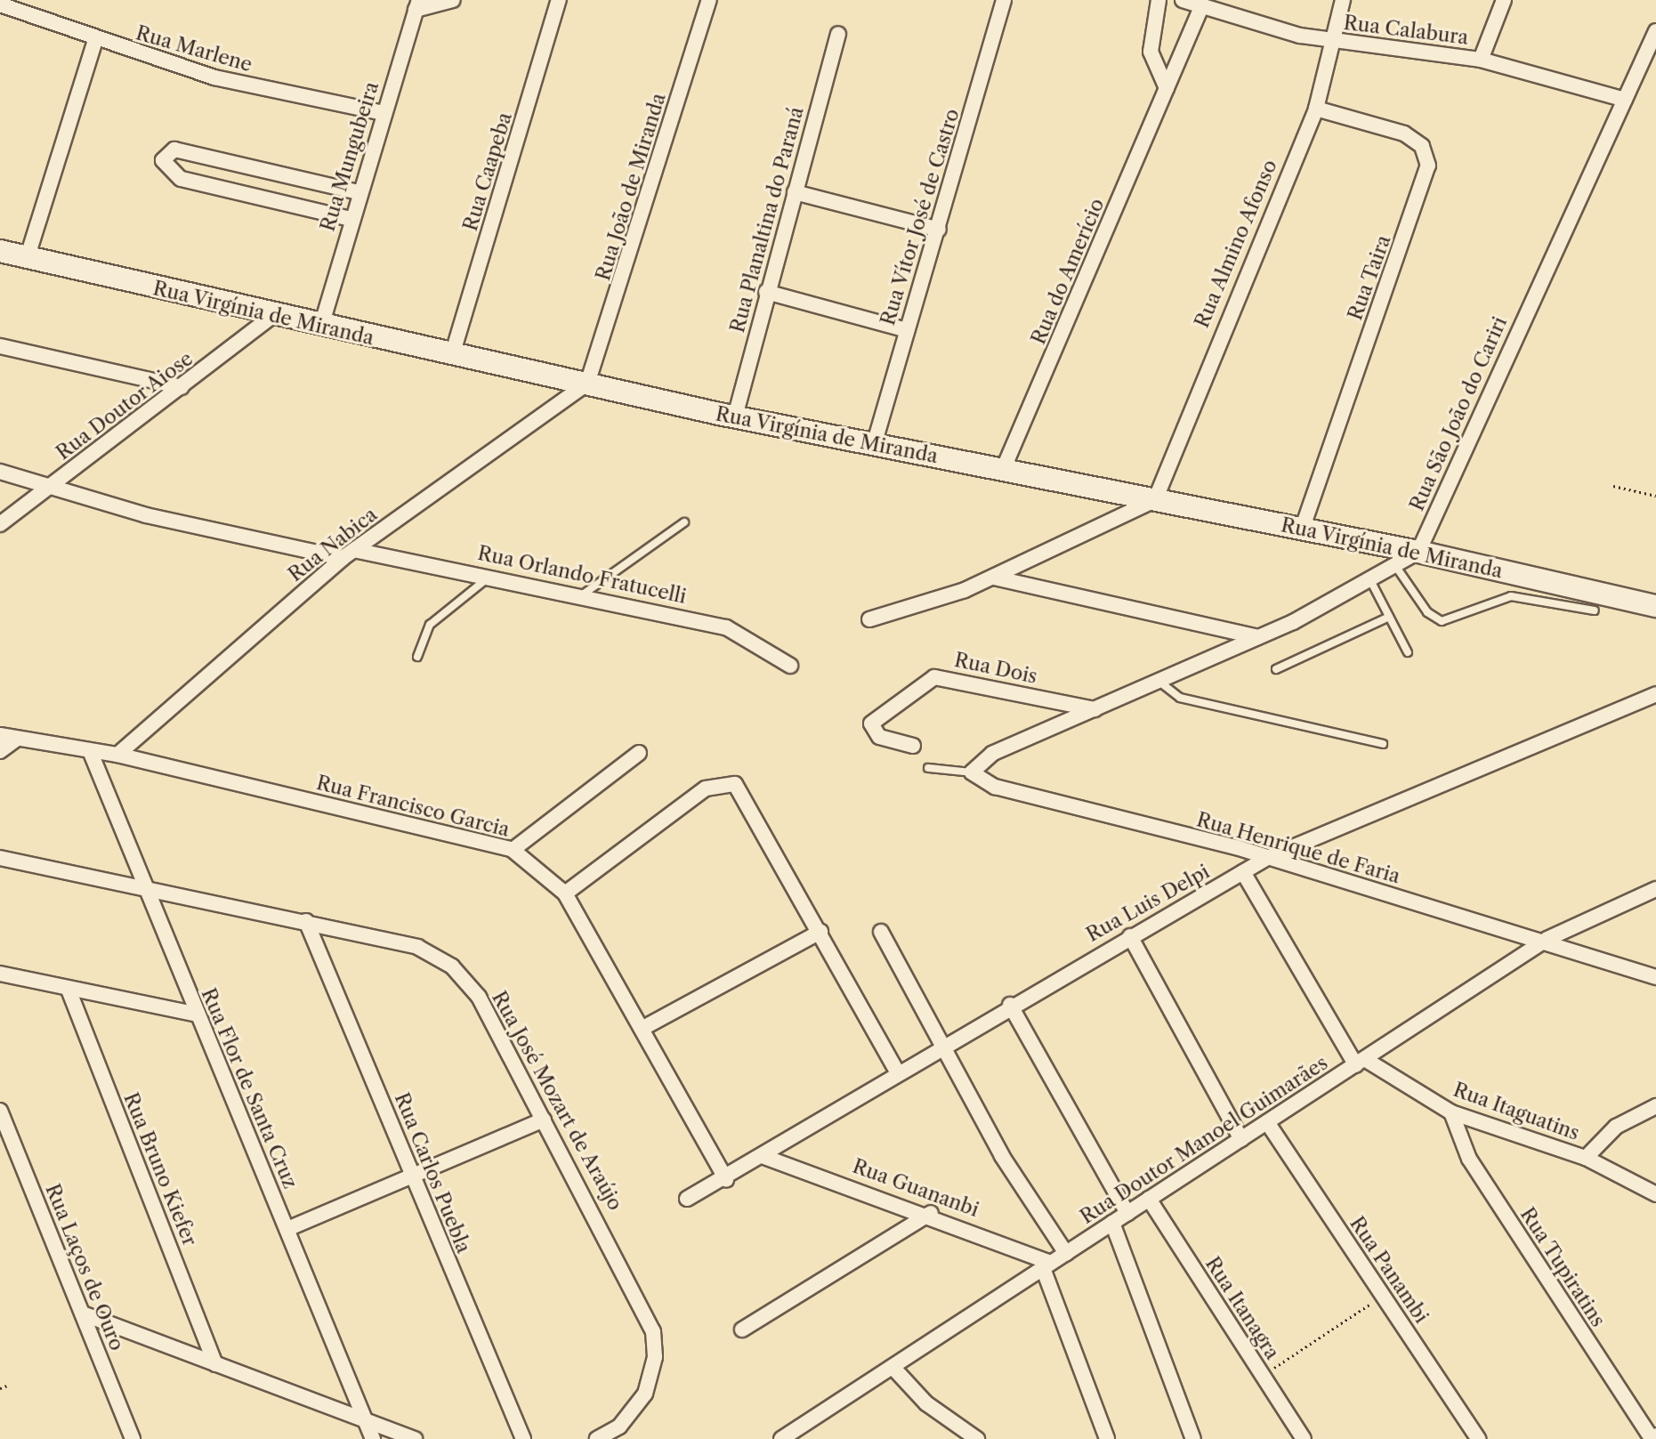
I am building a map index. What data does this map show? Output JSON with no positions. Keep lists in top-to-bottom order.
{
  "streets": {
    "street": [
      "Rua Calabura",
      "Rua Marlene",
      "Rua Mungubeira",
      "Rua Caapeba",
      "Rua João de Miranda",
      "Rua Vítor José de Castro",
      "Rua Planaltina do Paraná",
      "Rua Almino Afonso",
      "Rua do Amerício",
      "Rua Taira",
      "Rua Virgínia de Miranda",
      "Rua Doutor Aiose",
      "Rua São João do Cariri",
      "Rua Nabica",
      "Rua Orlando Fratucelli",
      "Rua Dois",
      "Rua Francisco Garcia",
      "Rua Henrique de Faria",
      "Rua Luis Delpi",
      "Rua Flor de Santa Cruz",
      "Rua José Mozart de Araújo",
      "Rua Itaguatins",
      "Rua Doutor Manoel Guimarães",
      "Rua Bruno Kiefer",
      "Rua Carlos Puebla",
      "Rua Guananbi",
      "Rua Laços de Ouro",
      "Rua Tupiratins",
      "Rua Panambi",
      "Rua Itanagra"
    ]
  },
  "crossings": [
    ["Rua Calabura", "Rua Almino Afonso"],
    ["Rua Calabura", "Rua do Amerício"],
    ["Rua Calabura", "Rua São João do Cariri"],
    ["Rua Marlene", "Rua Mungubeira"],
    ["Rua Mungubeira", "Rua Virgínia de Miranda"],
    ["Rua Caapeba", "Rua Virgínia de Miranda"],
    ["Rua João de Miranda", "Rua Virgínia de Miranda"],
    ["Rua João de Miranda", "Rua Nabica"],
    ["Rua Vítor José de Castro", "Rua Virgínia de Miranda"],
    ["Rua Planaltina do Paraná", "Rua Virgínia de Miranda"],
    ["Rua Almino Afonso", "Rua Taira"],
    ["Rua Almino Afonso", "Rua Virgínia de Miranda"],
    ["Rua do Amerício", "Rua Virgínia de Miranda"],
    ["Rua Taira", "Rua Virgínia de Miranda"],
    ["Rua Virgínia de Miranda", "Rua Doutor Aiose"],
    ["Rua Virgínia de Miranda", "Rua São João do Cariri"],
    ["Rua Virgínia de Miranda", "Rua Nabica"],
    ["Rua Doutor Aiose", "Rua Orlando Fratucelli"],
    ["Rua Nabica", "Rua Orlando Fratucelli"],
    ["Rua Nabica", "Rua Francisco Garcia"],
    ["Rua Francisco Garcia", "Rua Luis Delpi"],
    ["Rua Francisco Garcia", "Rua Flor de Santa Cruz"],
    ["Rua Henrique de Faria", "Rua Luis Delpi"],
    ["Rua Henrique de Faria", "Rua Doutor Manoel Guimarães"],
    ["Rua Luis Delpi", "Rua Guananbi"],
    ["Rua Flor de Santa Cruz", "Rua José Mozart de Araújo"],
    ["Rua José Mozart de Araújo", "Rua Carlos Puebla"],
    ["Rua Itaguatins", "Rua Doutor Manoel Guimarães"],
    ["Rua Itaguatins", "Rua Tupiratins"],
    ["Rua Doutor Manoel Guimarães", "Rua Guananbi"],
    ["Rua Doutor Manoel Guimarães", "Rua Panambi"],
    ["Rua Doutor Manoel Guimarães", "Rua Itanagra"]
  ]
}
